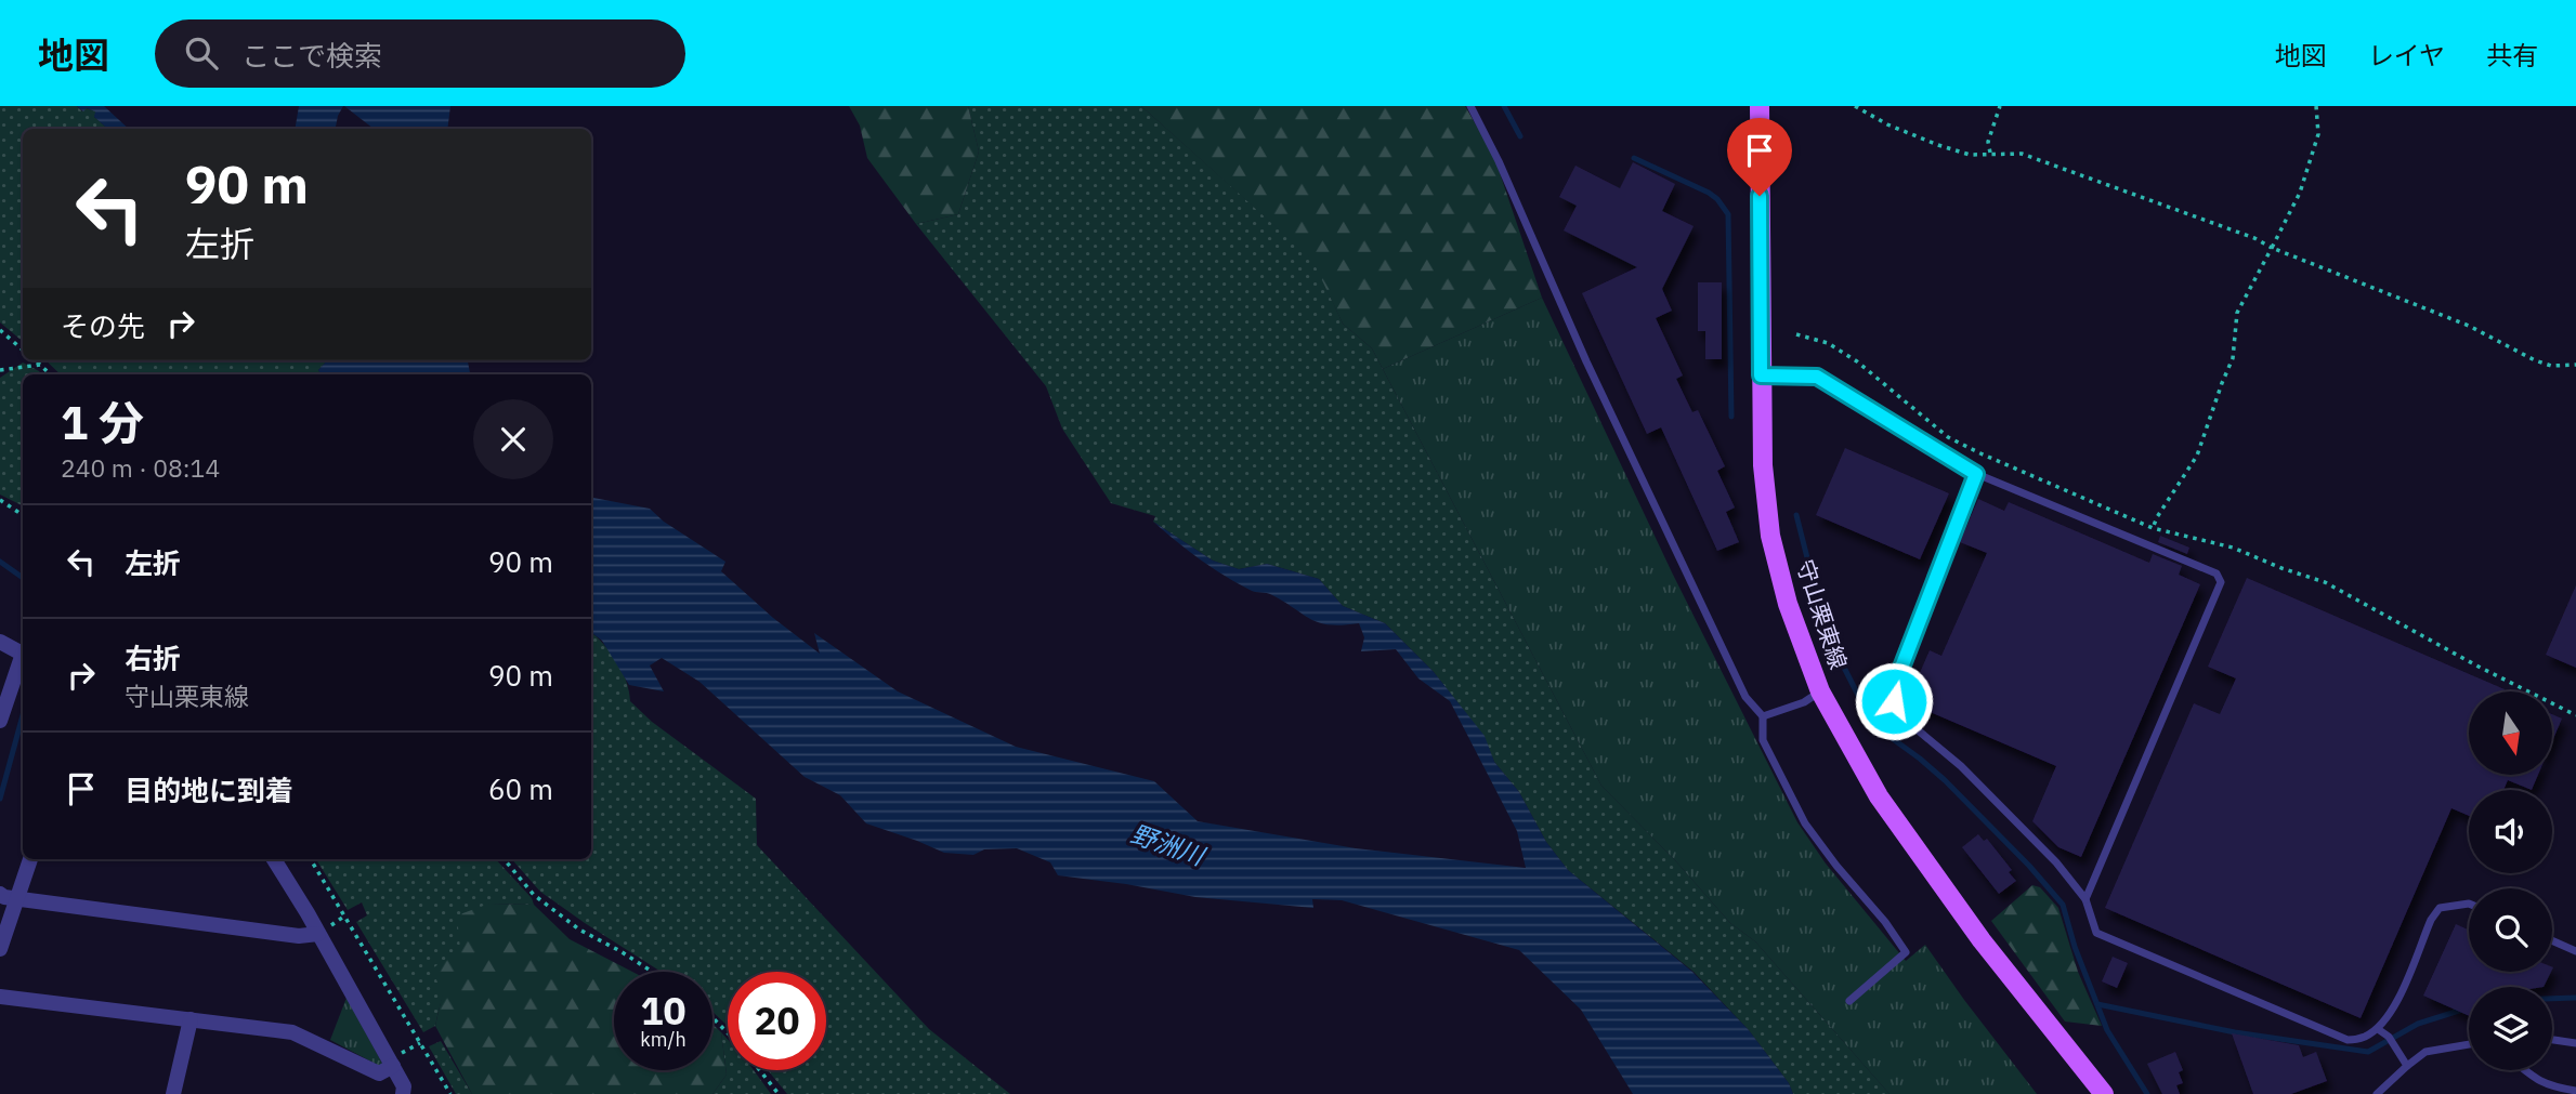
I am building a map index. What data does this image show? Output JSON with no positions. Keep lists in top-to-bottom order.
{
  "streets": {
    "main road": ["守山栗東線"]
  },
  "water": ["野洲川"],
  "north": "bottom",
  "page": {
    "header": "地図",
    "search": "ここで検索",
    "nav": ["地図", "レイヤ", "共有"],
    "turn": ["90 m", "左折"],
    "then": "その先",
    "heading": ["1 分", "240 m · 08:14"],
    "list": [
      {
        "name": "左折",
        "value": "90 m"
      },
      {
        "name": "右折",
        "note": "守山栗東線",
        "value": "90 m"
      },
      {
        "name": "目的地に到着",
        "value": "60 m"
      }
    ],
    "speed": "10 km/h",
    "limit": "20"
  }
}
